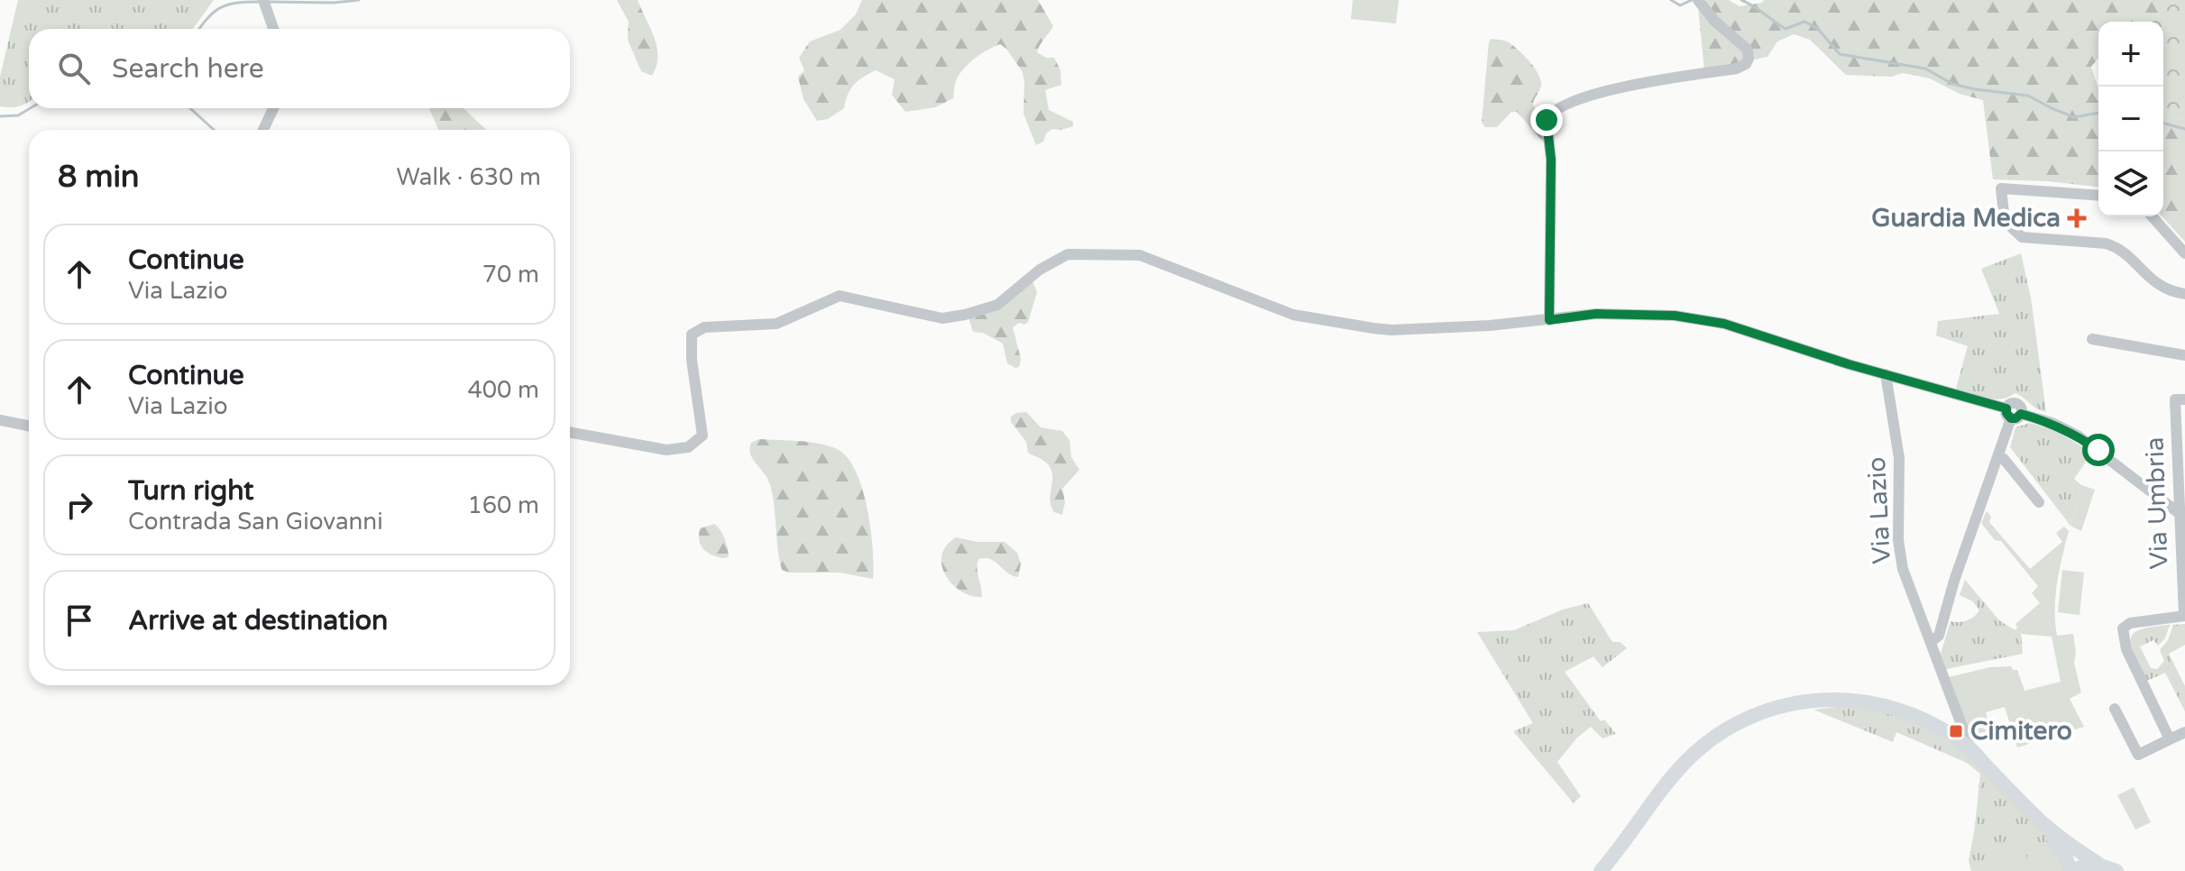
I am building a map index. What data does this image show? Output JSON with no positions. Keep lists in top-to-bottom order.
{
  "streets": {
    "street": ["Via Umbria", "Via Lazio"]
  },
  "places": {
    "health": ["Guardia Medica"],
    "transit": ["Cimitero"]
  },
  "page": {
    "map_buttons": ["+", "−"],
    "search": "Search here",
    "heading": ["8 min", "Walk · 630 m"],
    "list": [
      ["Continue", "Via Lazio", "70 m"],
      ["Continue", "Via Lazio", "400 m"],
      ["Turn right", "Contrada San Giovanni", "160 m"],
      "Arrive at destination"
    ]
  }
}
